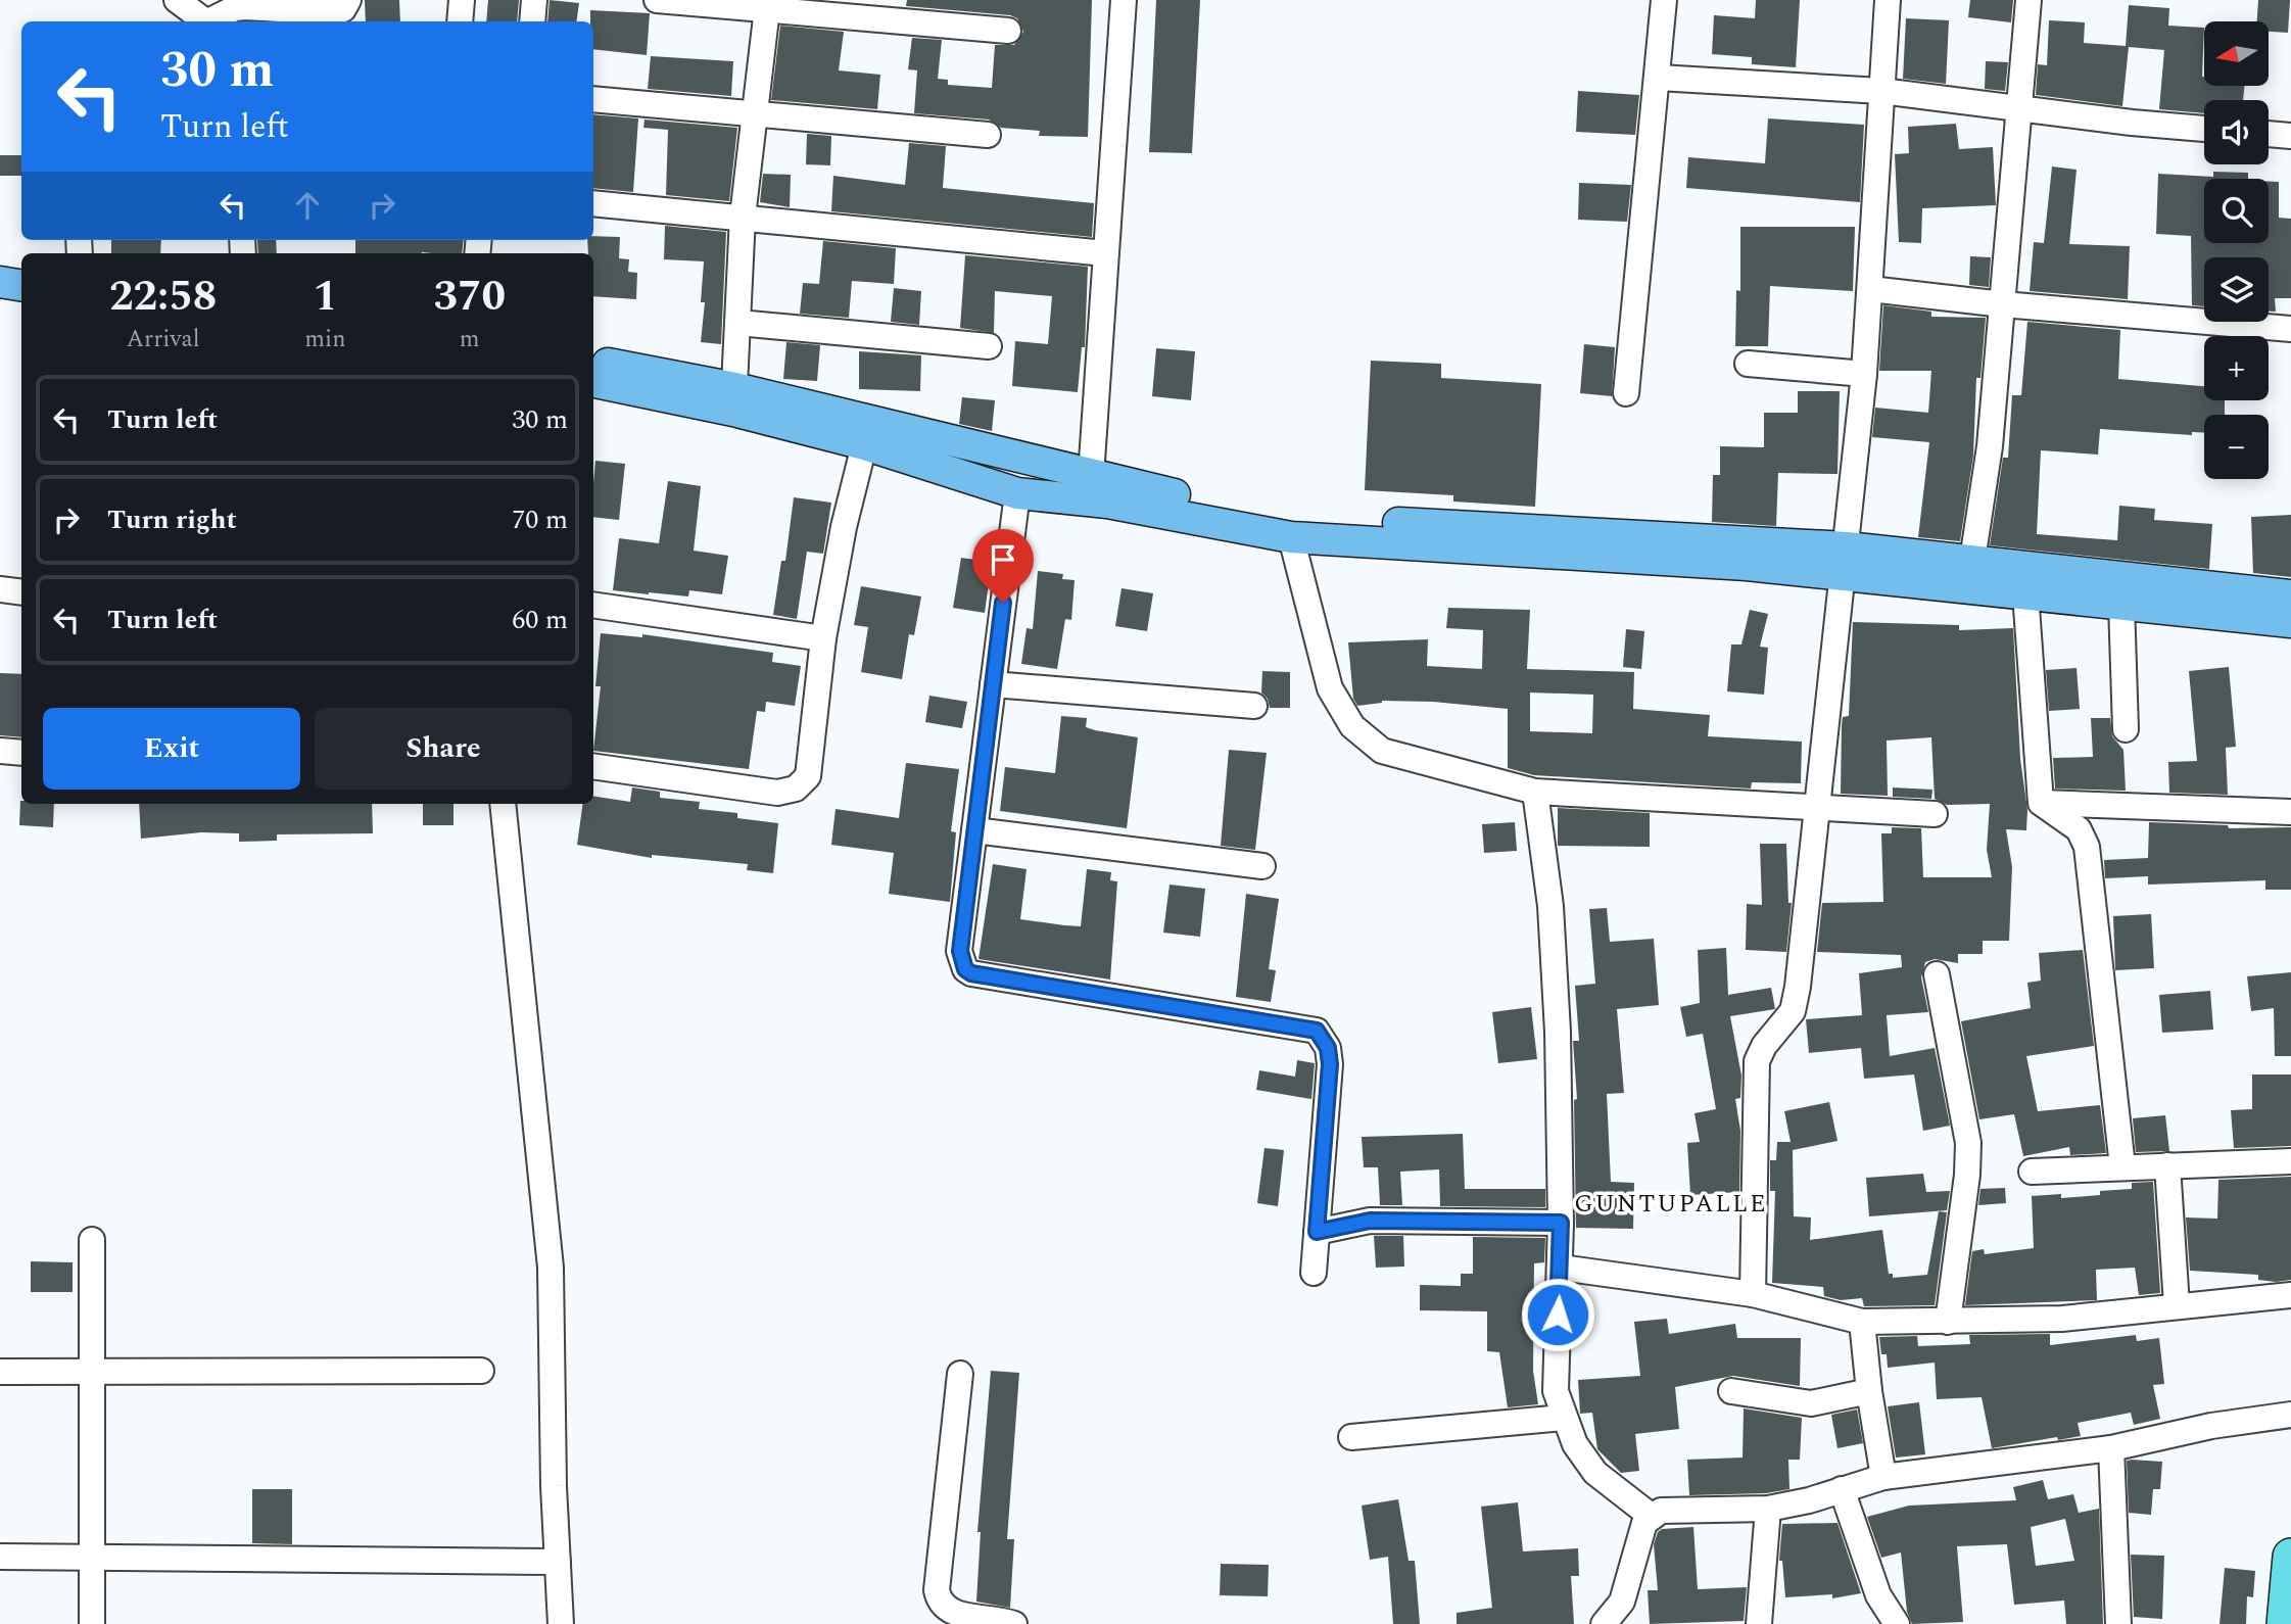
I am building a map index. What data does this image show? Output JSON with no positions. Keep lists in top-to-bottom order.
{
  "districts": ["GUNTUPALLE"],
  "north": "left",
  "page": {
    "map_buttons": ["+", "−"],
    "turn": ["30 m", "Turn left"],
    "eta": [
      "22:58",
      "Arrival",
      "1",
      "min",
      "370",
      "m"
    ],
    "list": [
      {
        "name": "Turn left",
        "value": "30 m"
      },
      {
        "name": "Turn right",
        "value": "70 m"
      },
      {
        "name": "Turn left",
        "value": "60 m"
      }
    ],
    "buttons": ["Exit", "Share"]
  }
}
